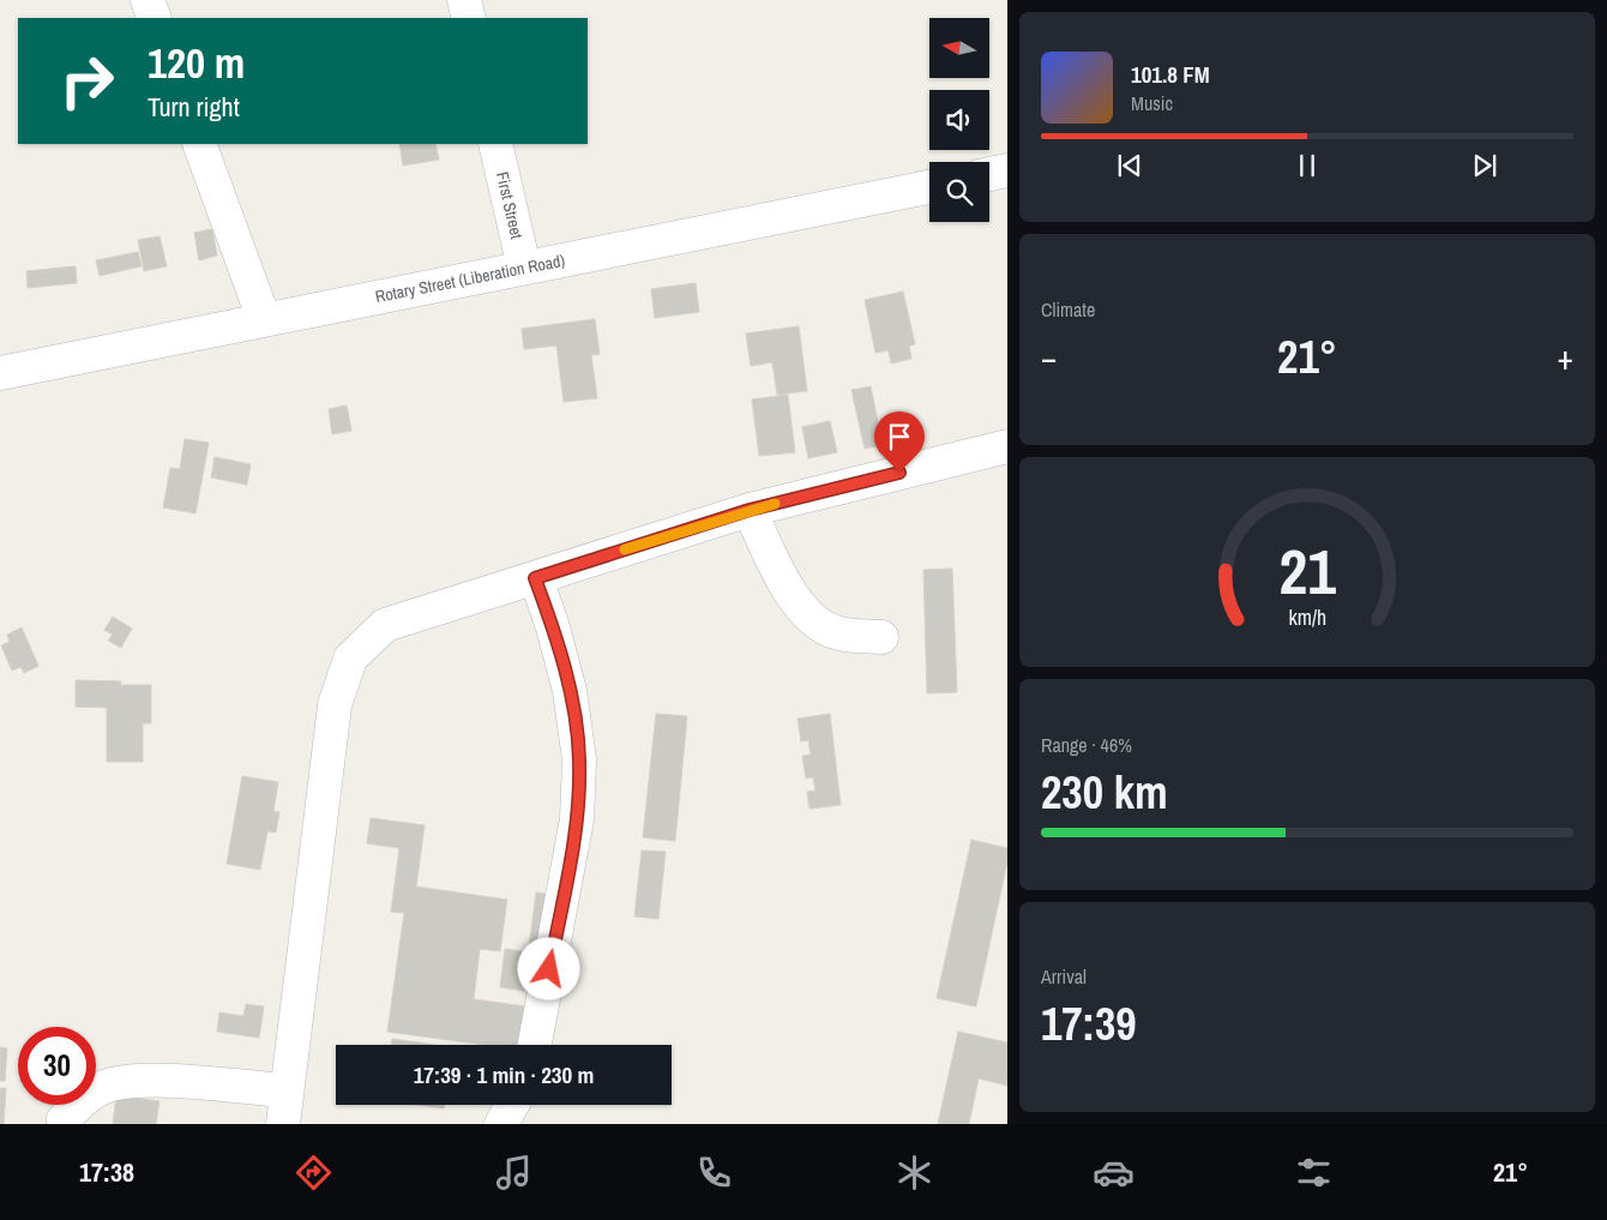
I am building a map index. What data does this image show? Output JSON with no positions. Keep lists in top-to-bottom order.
{
  "streets": {
    "street": ["First Street", "Rotary Street (Liberation Road)"]
  },
  "crossings": [
    ["First Street", "Rotary Street (Liberation Road)"]
  ],
  "north": "left",
  "page": {
    "turn": ["120 m", "Turn right"],
    "song": ["101.8 FM", "Music"],
    "tile": [
      "Climate",
      ["Range · 46%", "230 km"],
      ["Arrival", "17:39"]
    ],
    "heat": ["−", "21°", "+"],
    "limit": "30",
    "trip": "17:39 · 1 min · 230 m",
    "tabs": ["17:38", "21°"],
    "gauge": ["21", "km/h"]
  }
}
